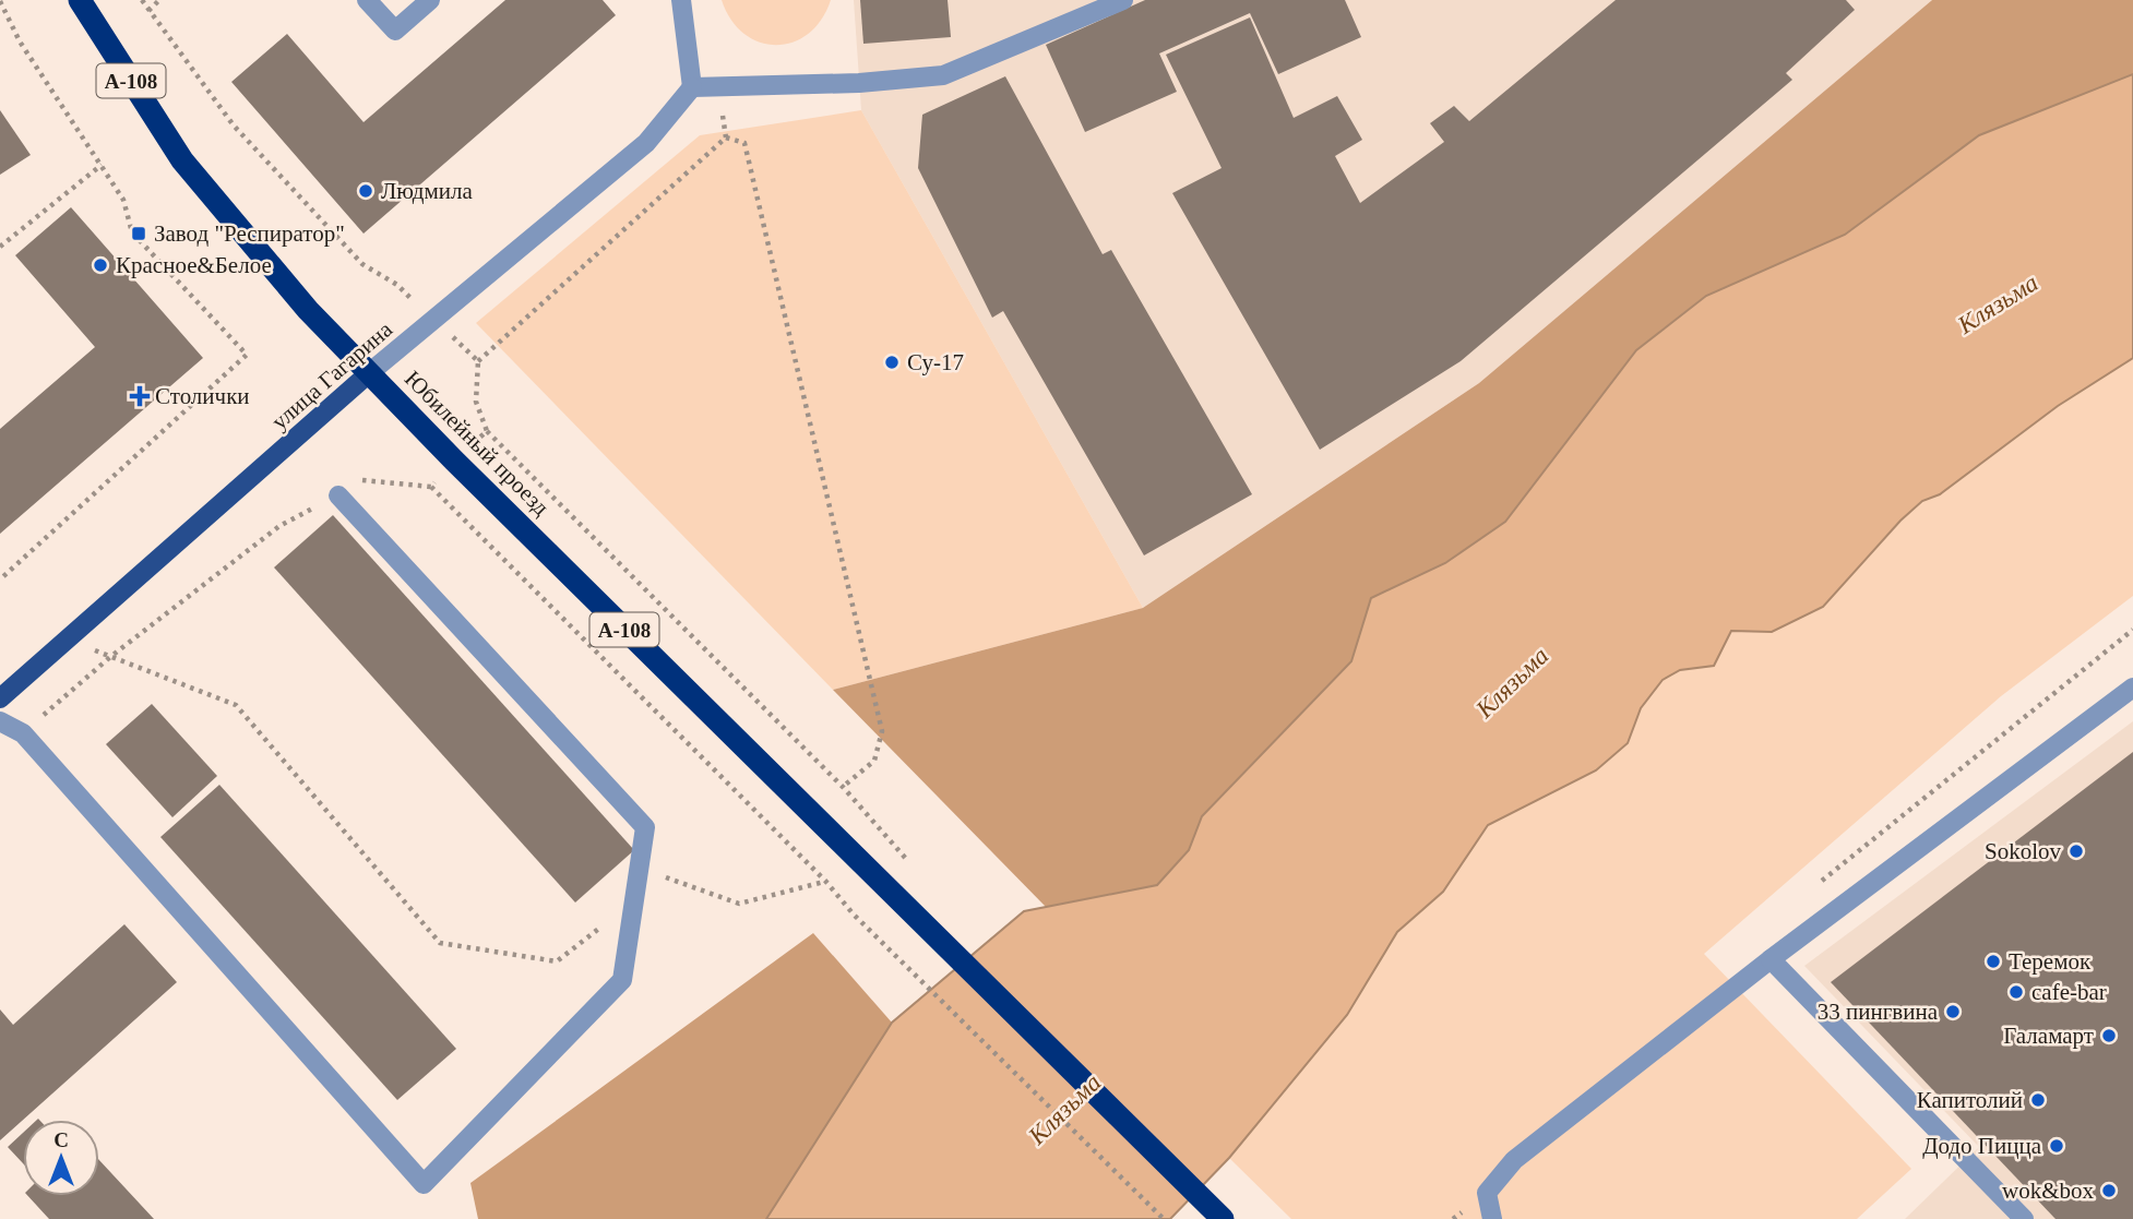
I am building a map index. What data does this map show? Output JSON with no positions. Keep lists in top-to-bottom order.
{
  "streets": {
    "highway": ["А-108", "Юбилейный проезд"],
    "main road": ["улица Гагарина"]
  },
  "crossings": [
    ["улица Гагарина", "Юбилейный проезд"]
  ],
  "water": ["Клязьма"],
  "places": {
    "other": [
      "Людмила",
      "Красное&Белое",
      "Су-17",
      "Sokolov",
      "Теремок",
      "cafe-bar",
      "33 пингвина",
      "Галамарт",
      "Капитолий",
      "Додо Пицца",
      "wok&box"
    ],
    "transit": ["Завод \"Респиратор\""],
    "health": ["Столички"]
  },
  "north": "top"
}
